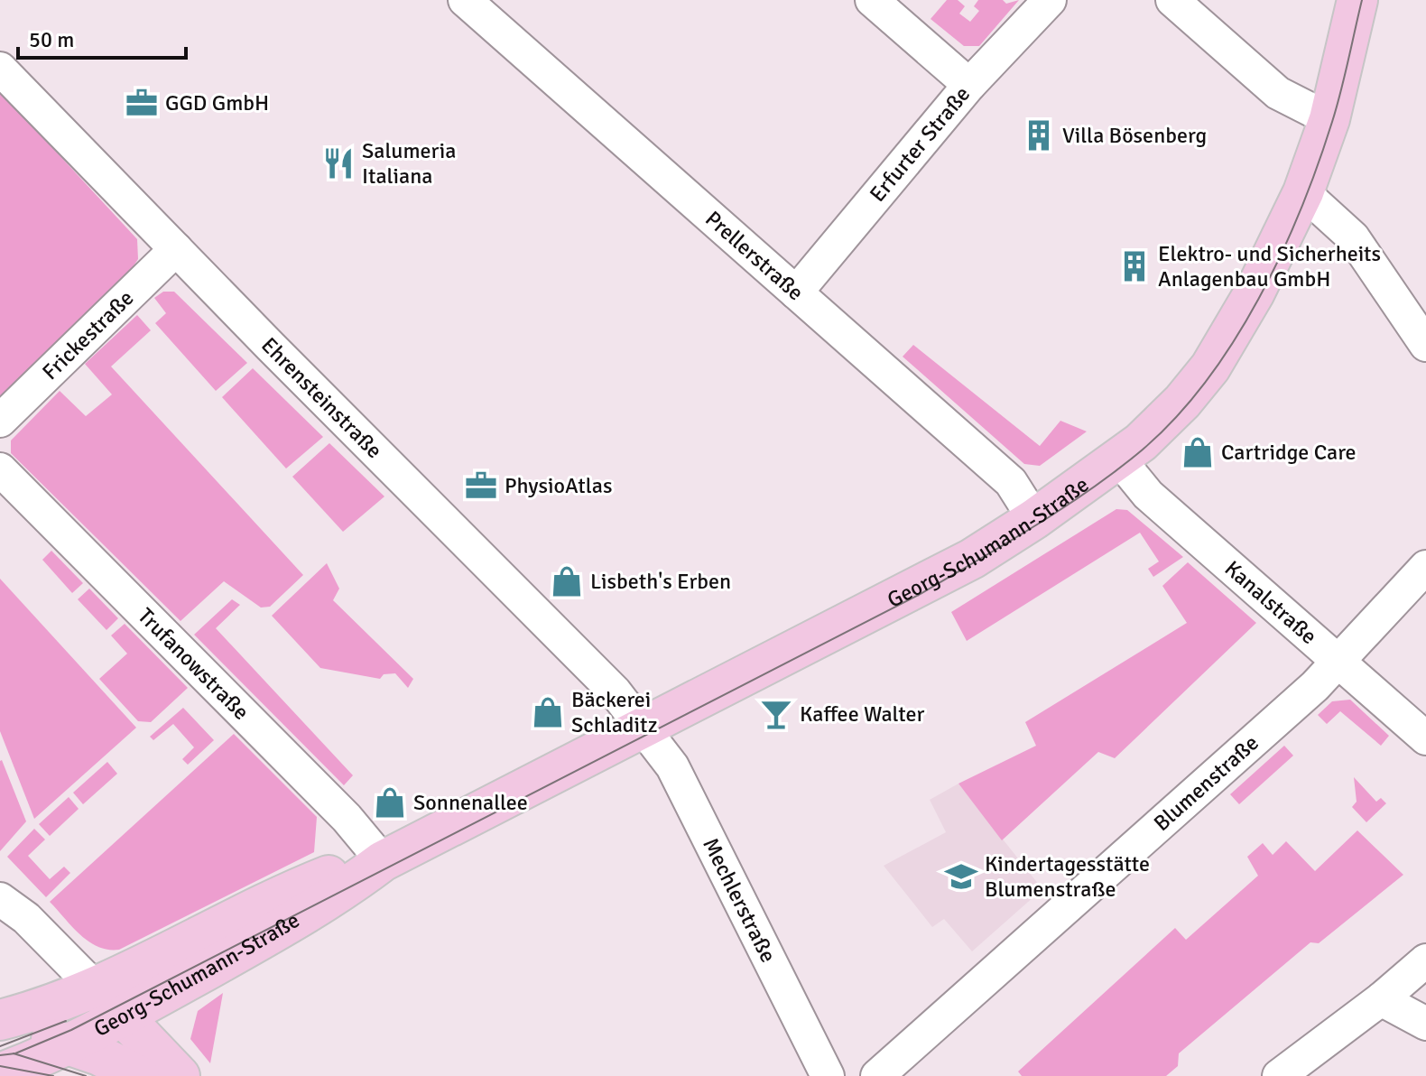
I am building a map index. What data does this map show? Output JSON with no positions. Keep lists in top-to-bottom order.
{
  "streets": {
    "main road": ["Georg-Schumann-Straße"],
    "street": [
      "Erfurter Straße",
      "Prellerstraße",
      "Frickestraße",
      "Ehrensteinstraße",
      "Kanalstraße",
      "Trufanowstraße",
      "Blumenstraße",
      "Mechlerstraße"
    ]
  },
  "crossings": [
    ["Erfurter Straße", "Prellerstraße"],
    ["Prellerstraße", "Georg-Schumann-Straße"],
    ["Frickestraße", "Ehrensteinstraße"],
    ["Ehrensteinstraße", "Georg-Schumann-Straße"],
    ["Ehrensteinstraße", "Mechlerstraße"],
    ["Georg-Schumann-Straße", "Kanalstraße"],
    ["Georg-Schumann-Straße", "Trufanowstraße"],
    ["Georg-Schumann-Straße", "Mechlerstraße"],
    ["Kanalstraße", "Blumenstraße"]
  ],
  "places": {
    "office": ["GGD GmbH", "PhysioAtlas"],
    "building": ["Villa Bösenberg", "Elektro- und Sicherheits Anlagenbau GmbH"],
    "restaurant": ["Salumeria Italiana"],
    "shop": [
      "Cartridge Care",
      "Lisbeth's Erben",
      "Bäckerei Schladitz",
      "Sonnenallee"
    ],
    "bar": ["Kaffee Walter"],
    "school or university": ["Kindertagesstätte Blumenstraße"]
  },
  "scale_bar": "50 m"
}
